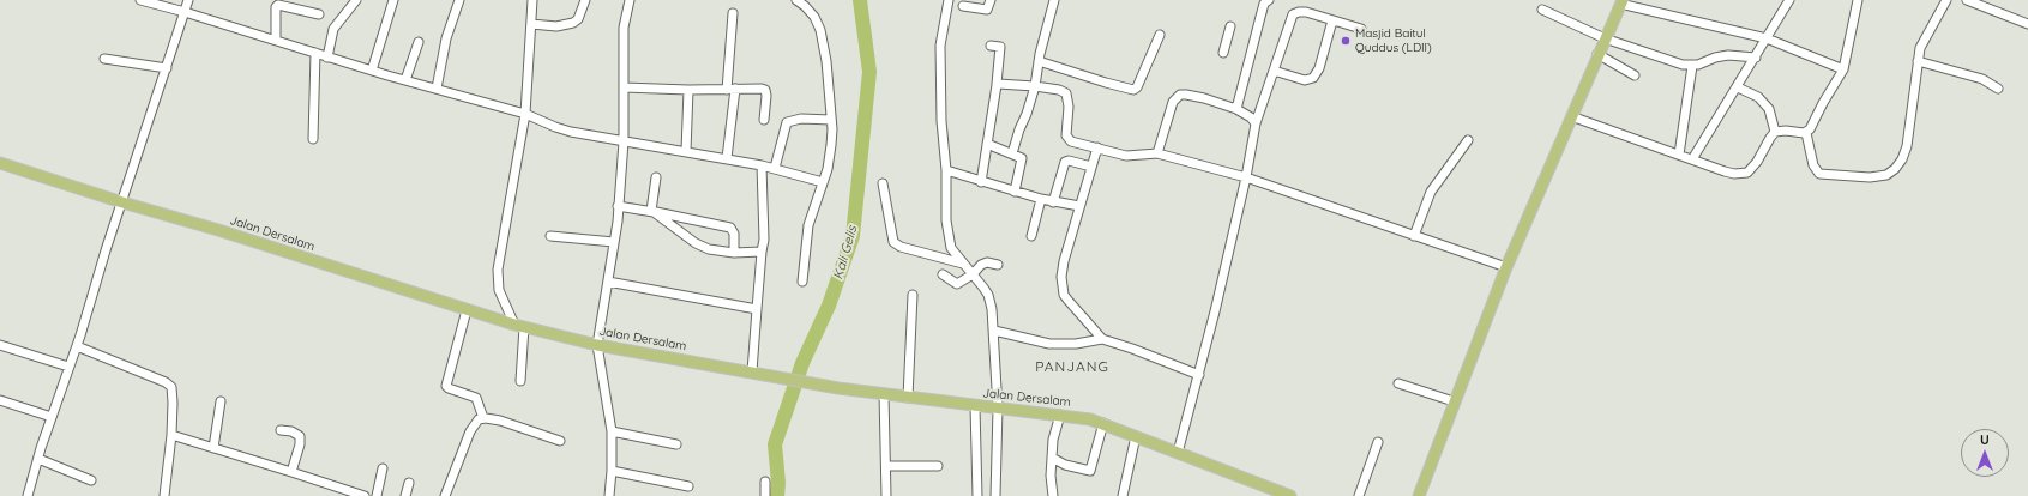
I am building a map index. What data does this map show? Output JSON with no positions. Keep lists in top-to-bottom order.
{
  "streets": {
    "main road": ["Jalan Dersalam"]
  },
  "districts": ["PANJANG"],
  "water": ["Kali Gelis"],
  "places": ["Masjid Baitul Quddus (LDII)"],
  "north": "top"
}
